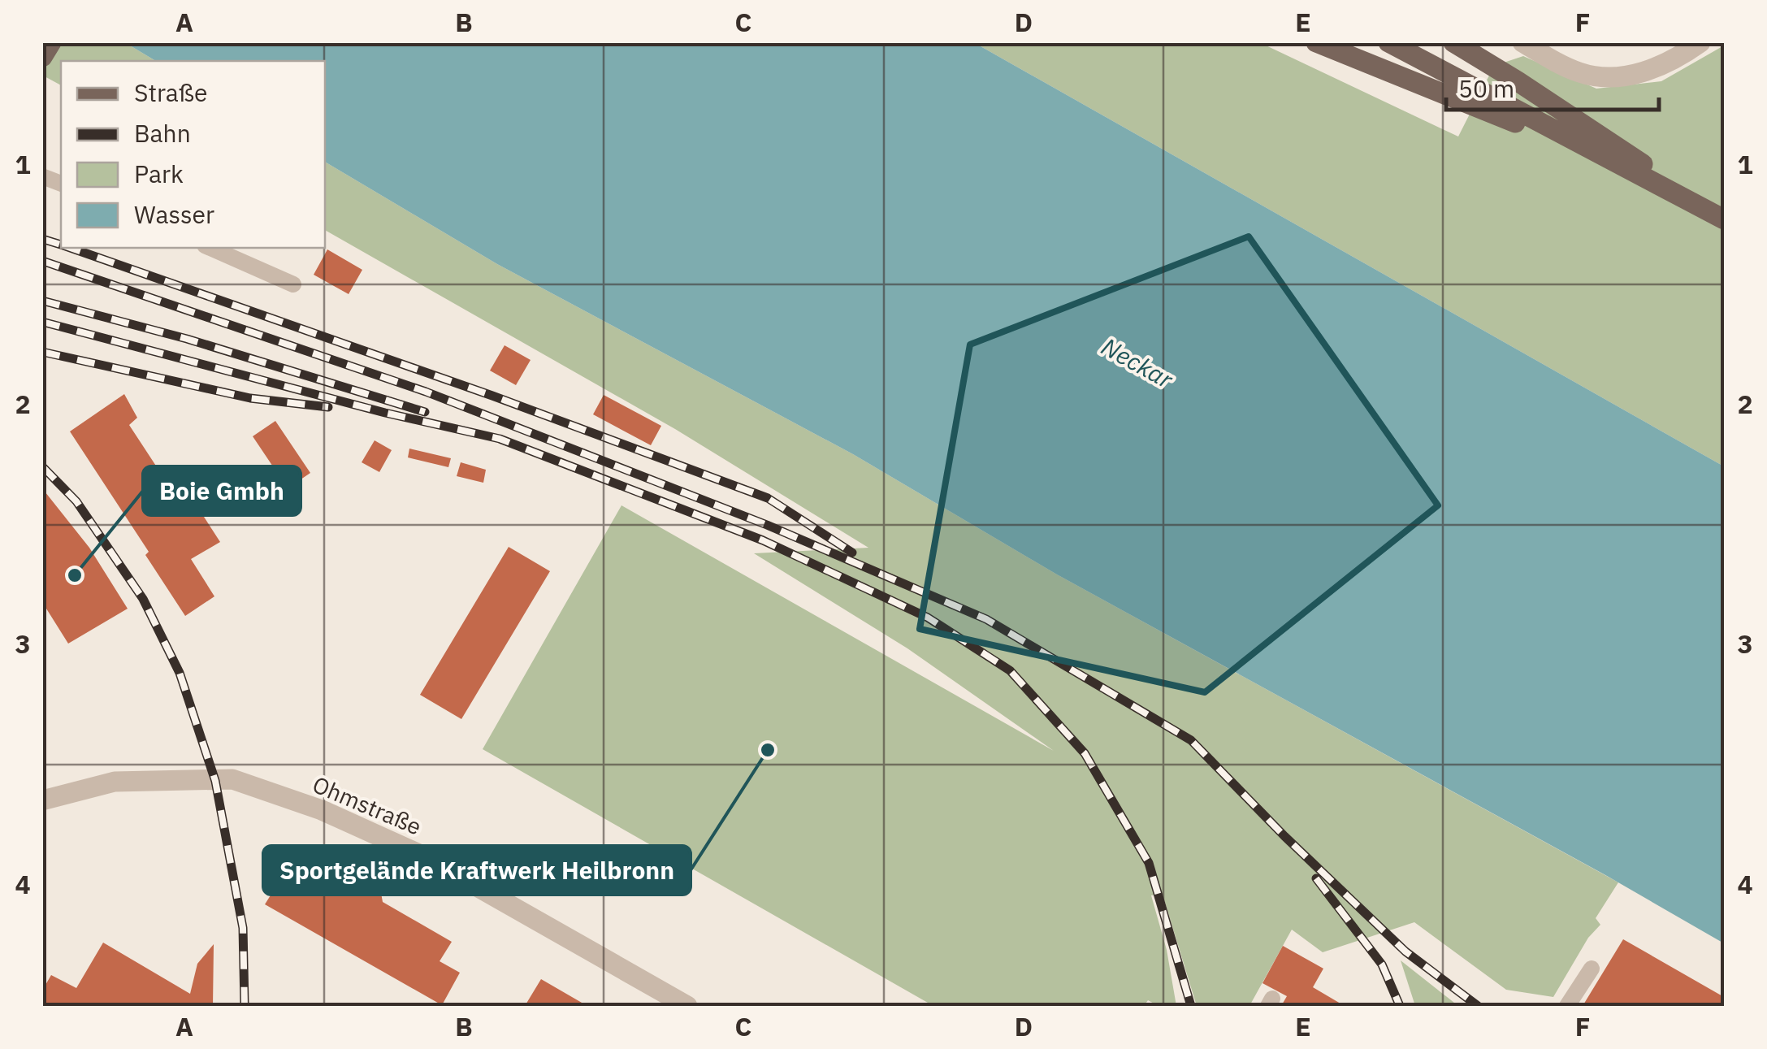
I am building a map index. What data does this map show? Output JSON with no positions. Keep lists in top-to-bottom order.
{
  "streets": {
    "street": ["Ohmstraße"]
  },
  "water": ["Neckar"],
  "places": ["Boie Gmbh", "Sportgelände Kraftwerk Heilbronn"],
  "legend": [
    "Straße",
    "Bahn",
    "Park",
    "Wasser"
  ],
  "scale_bar": "50 m",
  "grid": {
    "columns": [
      "A",
      "B",
      "C",
      "D",
      "E",
      "F"
    ],
    "rows": [
      "1",
      "2",
      "3",
      "4"
    ]
  }
}
